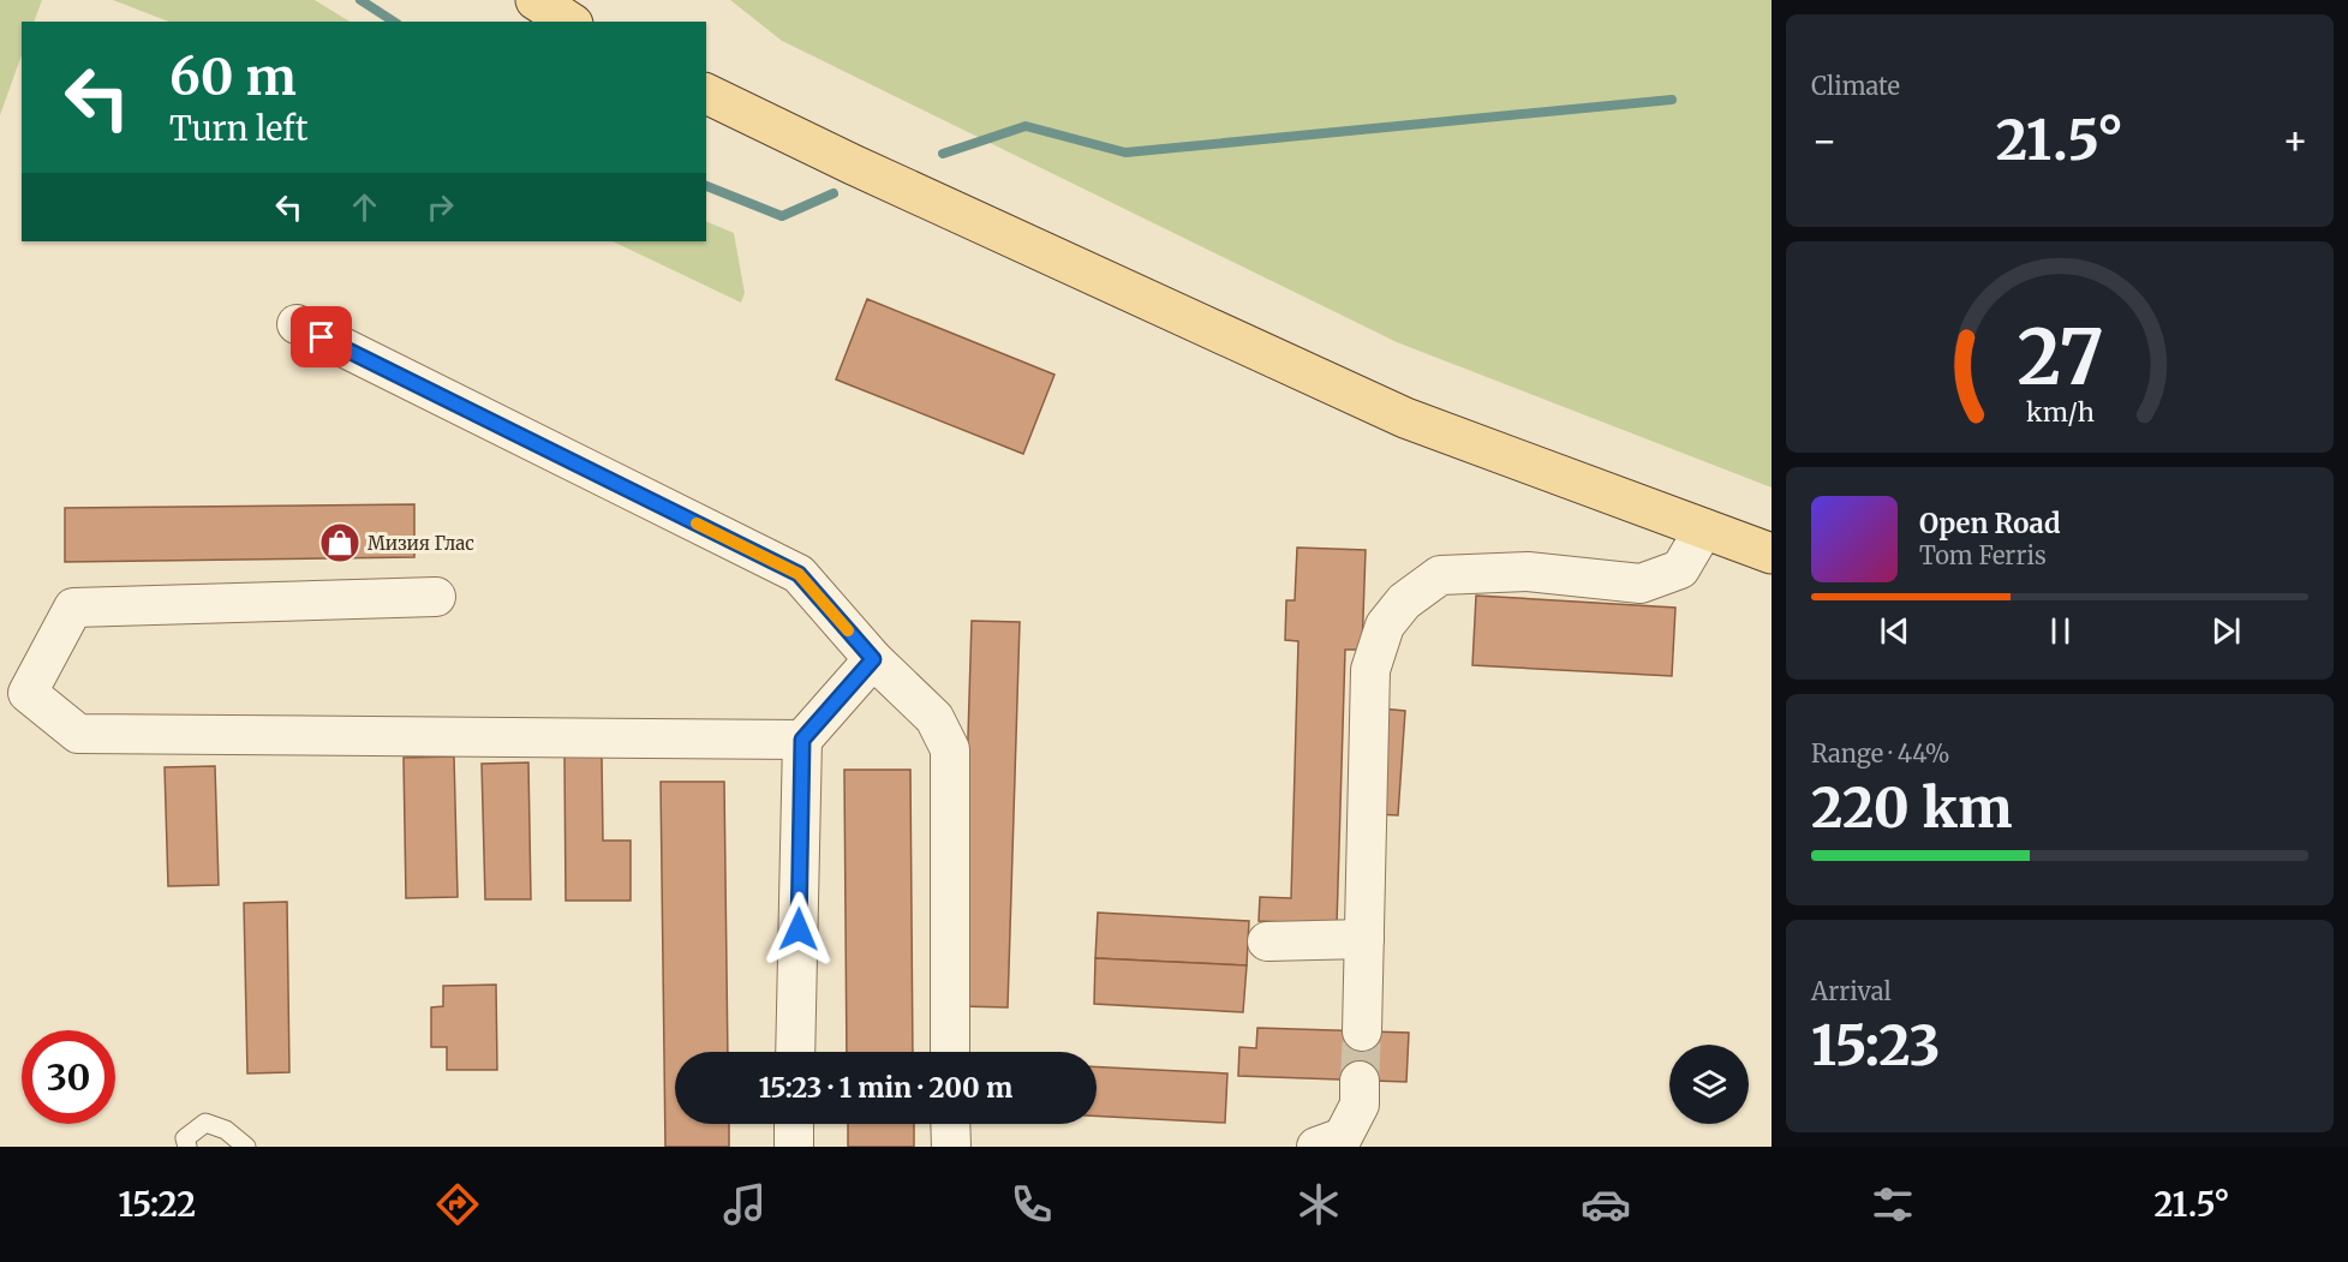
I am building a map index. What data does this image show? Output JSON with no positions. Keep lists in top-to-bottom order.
{
  "places": {
    "shop": ["Мизия Глас"]
  },
  "page": {
    "tile": [
      "Climate",
      ["Range · 44%", "220 km"],
      ["Arrival", "15:23"]
    ],
    "turn": ["60 m", "Turn left"],
    "heat": ["−", "21.5°", "+"],
    "song": ["Open Road", "Tom Ferris"],
    "limit": "30",
    "trip": "15:23 · 1 min · 200 m",
    "tabs": ["15:22", "21.5°"],
    "gauge": ["27", "km/h"]
  }
}
